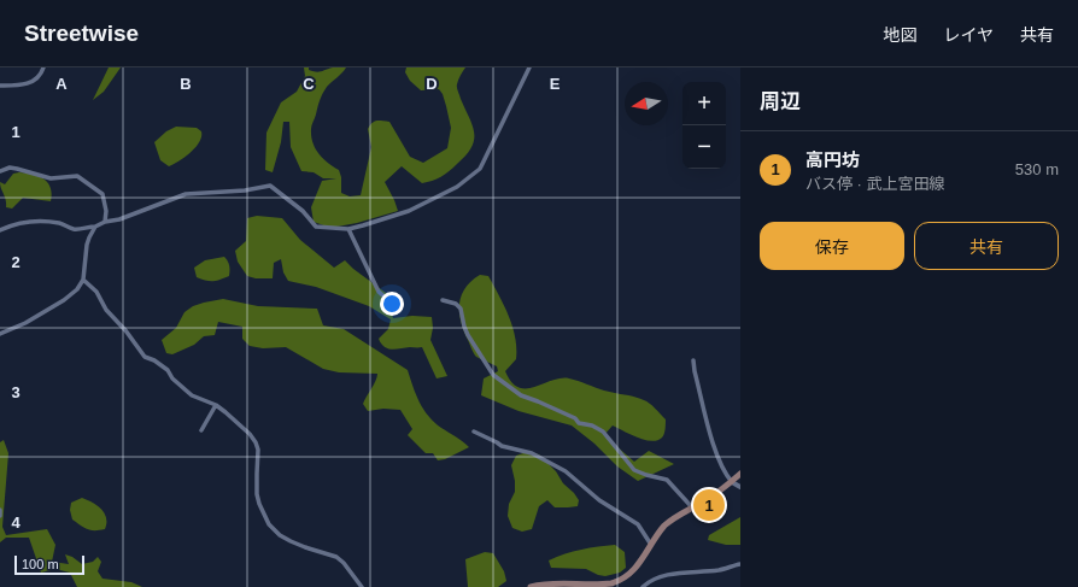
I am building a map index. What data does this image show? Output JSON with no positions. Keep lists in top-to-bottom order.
{
  "scale_bar": "100 m",
  "north": "left",
  "page": {
    "header": "Streetwise",
    "nav": ["地図", "レイヤ", "共有"],
    "heading": "周辺",
    "map_buttons": ["+", "−"],
    "list": [
      {
        "mark": "1",
        "name": "高円坊",
        "note": "バス停 · 武上宮田線",
        "value": "530 m"
      }
    ],
    "buttons": ["保存", "共有"],
    "pins": "1",
    "scale": "100 m"
  },
  "grid": {
    "columns": [
      "A",
      "B",
      "C",
      "D",
      "E"
    ],
    "rows": [
      "1",
      "2",
      "3",
      "4"
    ]
  }
}
